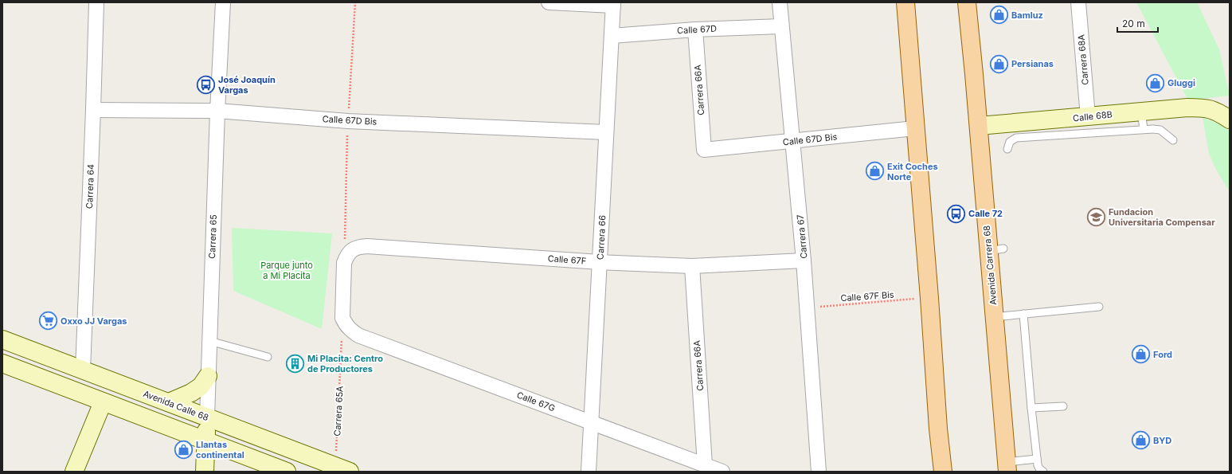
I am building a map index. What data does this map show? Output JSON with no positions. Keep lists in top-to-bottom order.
{
  "streets": {
    "main road": [
      "Calle 68B",
      "Carrera 65",
      "Avenida Carrera 68",
      "Avenida Calle 68"
    ],
    "street": [
      "Calle 67D",
      "Carrera 68A",
      "Carrera 66A",
      "Calle 67D Bis",
      "Carrera 64",
      "Carrera 67",
      "Carrera 66",
      "Calle 67F",
      "Calle 67G"
    ],
    "path": ["Calle 67F Bis", "Carrera 65A"]
  },
  "crossings": [
    ["Calle 67D", "Carrera 66A"],
    ["Calle 67D", "Carrera 67"],
    ["Calle 67D", "Carrera 66"],
    ["Carrera 68A", "Calle 68B"],
    ["Carrera 66A", "Calle 67D Bis"],
    ["Carrera 66A", "Calle 67F"],
    ["Carrera 66A", "Calle 67G"],
    ["Calle 68B", "Avenida Carrera 68"],
    ["Calle 67D Bis", "Carrera 64"],
    ["Calle 67D Bis", "Carrera 65"],
    ["Calle 67D Bis", "Carrera 67"],
    ["Calle 67D Bis", "Carrera 66"],
    ["Carrera 64", "Avenida Calle 68"],
    ["Carrera 65", "Avenida Calle 68"],
    ["Carrera 67", "Calle 67F"],
    ["Carrera 67", "Calle 67F Bis"],
    ["Carrera 66", "Calle 67F"],
    ["Carrera 66", "Calle 67G"],
    ["Calle 67F", "Calle 67G"],
    ["Calle 67F", "Carrera 65A"],
    ["Calle 67G", "Carrera 65A"],
    ["Avenida Calle 68", "Carrera 65A"]
  ],
  "parks": ["Parque junto a Mi Placita"],
  "places": {
    "shop": [
      "Bamluz",
      "Persianas",
      "Gluggi",
      "Exit Coches Norte",
      "Ford",
      "BYD",
      "Llantas continental"
    ],
    "bus stop": ["José Joaquín Vargas", "Calle 72"],
    "school or university": ["Fundacion Universitaria Compensar"],
    "supermarket": ["Oxxo JJ Vargas"],
    "building": ["Mi Placita: Centro de Productores"]
  },
  "scale_bar": "20 m"
}
